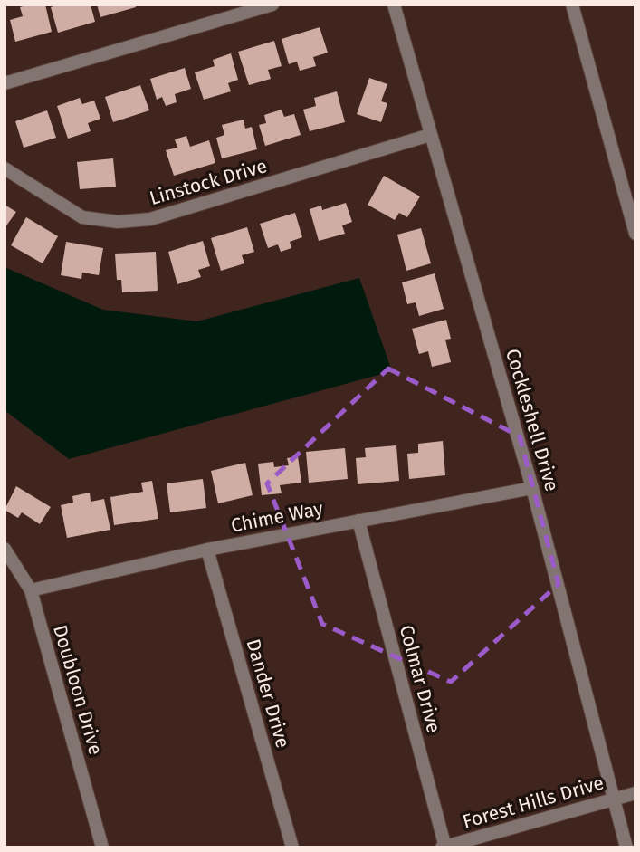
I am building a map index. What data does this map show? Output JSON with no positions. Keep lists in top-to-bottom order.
{
  "streets": {
    "street": [
      "Linstock Drive",
      "Cockleshell Drive",
      "Chime Way",
      "Colmar Drive",
      "Doubloon Drive",
      "Dander Drive",
      "Forest Hills Drive"
    ]
  },
  "crossings": [
    ["Linstock Drive", "Cockleshell Drive"],
    ["Cockleshell Drive", "Chime Way"],
    ["Cockleshell Drive", "Forest Hills Drive"],
    ["Chime Way", "Colmar Drive"],
    ["Chime Way", "Doubloon Drive"],
    ["Chime Way", "Dander Drive"],
    ["Colmar Drive", "Forest Hills Drive"]
  ]
}
